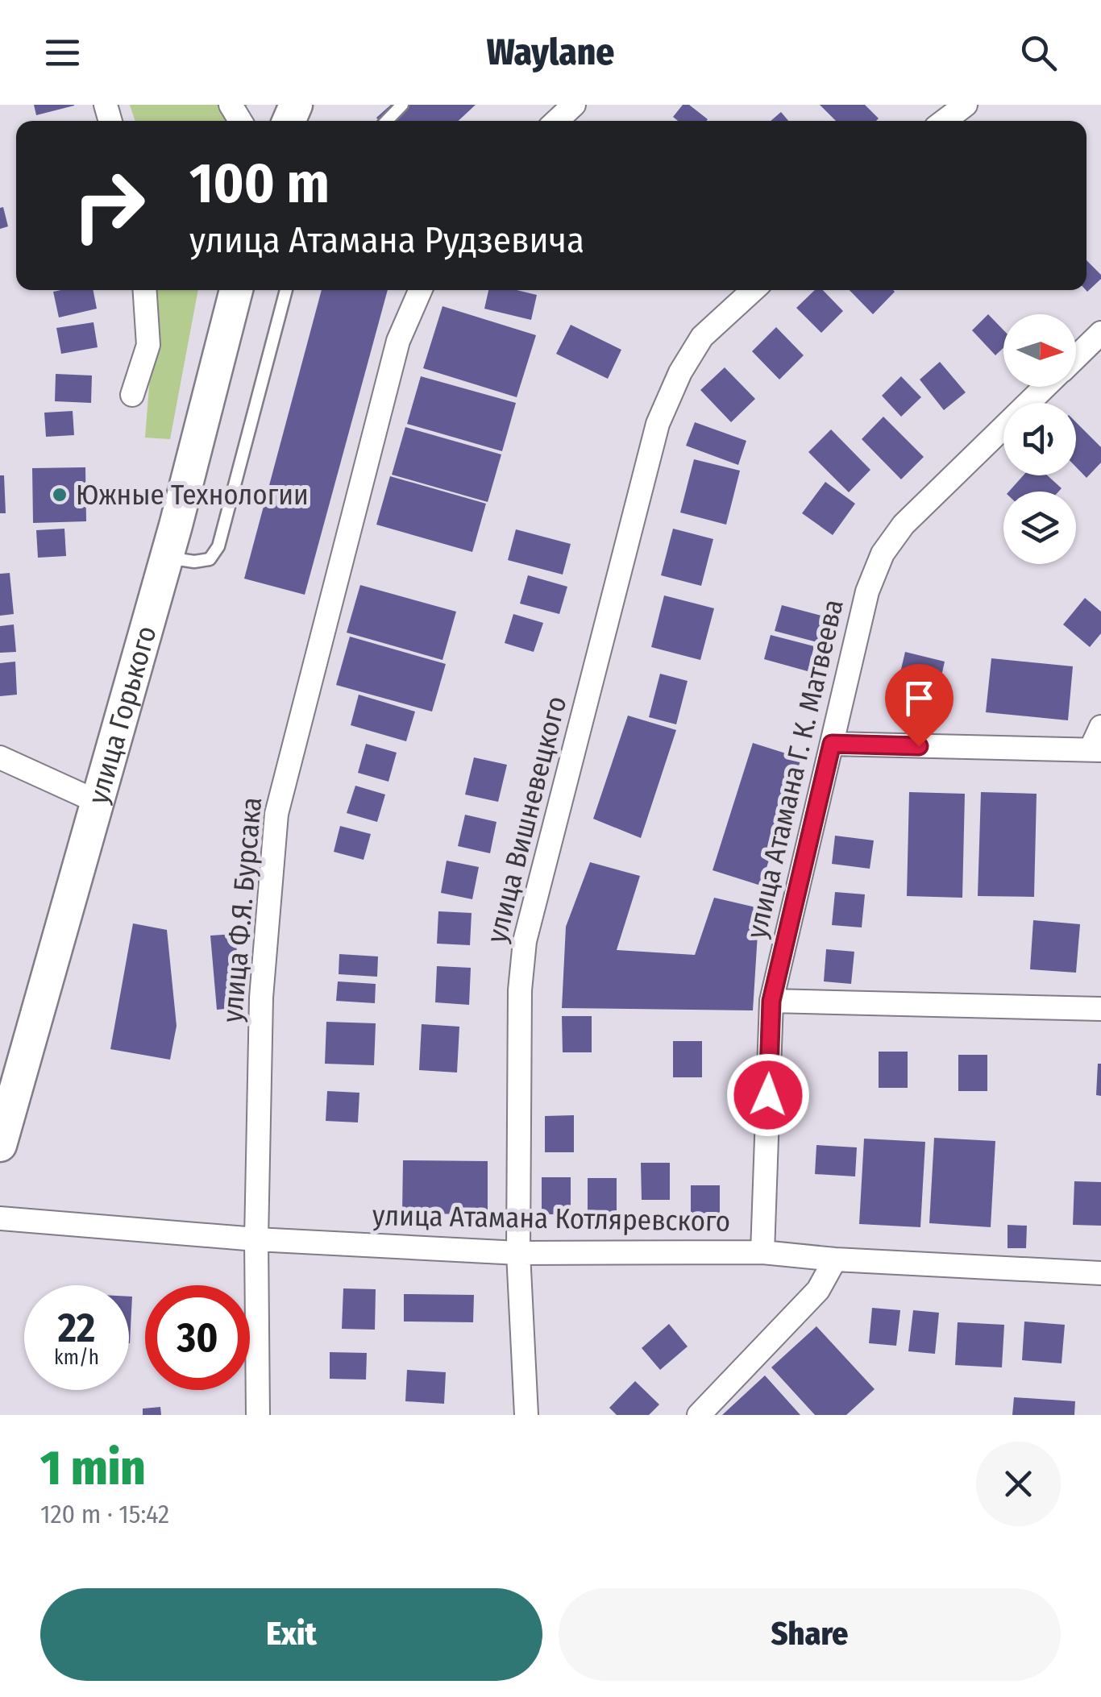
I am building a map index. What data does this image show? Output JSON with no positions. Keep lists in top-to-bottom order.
{
  "streets": {
    "main road": ["улица Горького"],
    "street": [
      "улица Атамана Г. К. Матвеева",
      "улица Вишневецкого",
      "улица Ф.Я. Бурсака",
      "улица Атамана Котляревского"
    ]
  },
  "crossings": [
    ["улица Атамана Г. К. Матвеева", "улица Атамана Котляревского"],
    ["улица Вишневецкого", "улица Атамана Котляревского"],
    ["улица Ф.Я. Бурсака", "улица Атамана Котляревского"]
  ],
  "places": ["Южные Технологии"],
  "north": "right",
  "page": {
    "header": "Waylane",
    "turn": ["100 m", "улица Атамана Рудзевича"],
    "speed": "22 km/h",
    "limit": "30",
    "heading": ["1 min", "120 m · 15:42"],
    "buttons": ["Exit", "Share"]
  }
}
